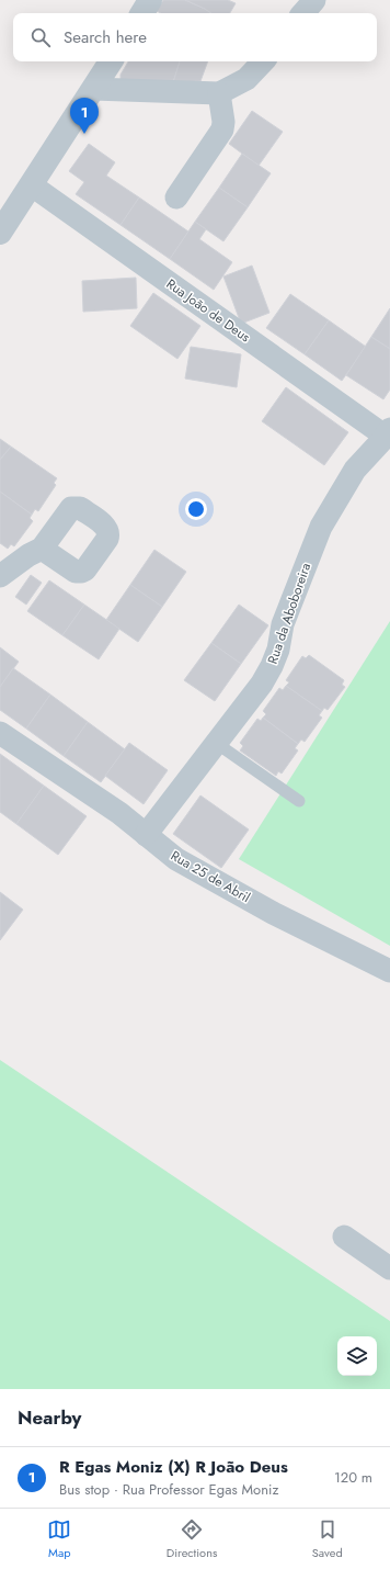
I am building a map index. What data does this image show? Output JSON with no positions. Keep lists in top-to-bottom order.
{
  "streets": {
    "street": ["Rua João de Deus", "Rua da Aboboreira", "Rua 25 de Abril"]
  },
  "crossings": [
    ["Rua João de Deus", "Rua da Aboboreira"],
    ["Rua da Aboboreira", "Rua 25 de Abril"]
  ],
  "page": {
    "search": "Search here",
    "pins": "1",
    "heading": "Nearby",
    "list": [
      {
        "mark": "1",
        "name": "R Egas Moniz (X) R João Deus",
        "note": "Bus stop · Rua Professor Egas Moniz",
        "value": "120 m"
      }
    ],
    "nav": ["Map", "Directions", "Saved"]
  }
}
